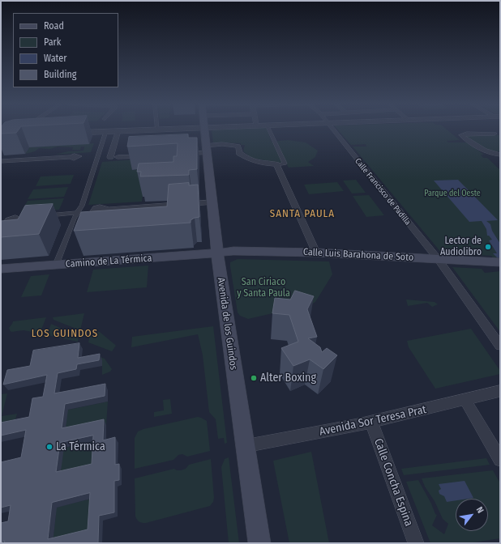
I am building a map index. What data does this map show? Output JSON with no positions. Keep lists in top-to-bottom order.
{
  "streets": {
    "main road": ["Calle Luis Barahona de Soto", "Camino de La Térmica", "Avenida de los Guindos"],
    "street": ["Calle Francisco de Padilla", "Avenida Sor Teresa Prat", "Calle Concha Espina"]
  },
  "crossings": [
    ["Calle Francisco de Padilla", "Calle Luis Barahona de Soto"],
    ["Calle Luis Barahona de Soto", "Camino de La Térmica"],
    ["Calle Luis Barahona de Soto", "Avenida de los Guindos"],
    ["Camino de La Térmica", "Avenida de los Guindos"],
    ["Avenida de los Guindos", "Avenida Sor Teresa Prat"],
    ["Avenida Sor Teresa Prat", "Calle Concha Espina"]
  ],
  "districts": ["SANTA PAULA", "LOS GUINDOS"],
  "parks": ["Parque del Oeste", "San Ciriaco y Santa Paula"],
  "places": ["Lector de Audiolibro", "Alter Boxing", "La Térmica"],
  "legend": [
    "Road",
    "Park",
    "Water",
    "Building"
  ],
  "north": "top right"
}
